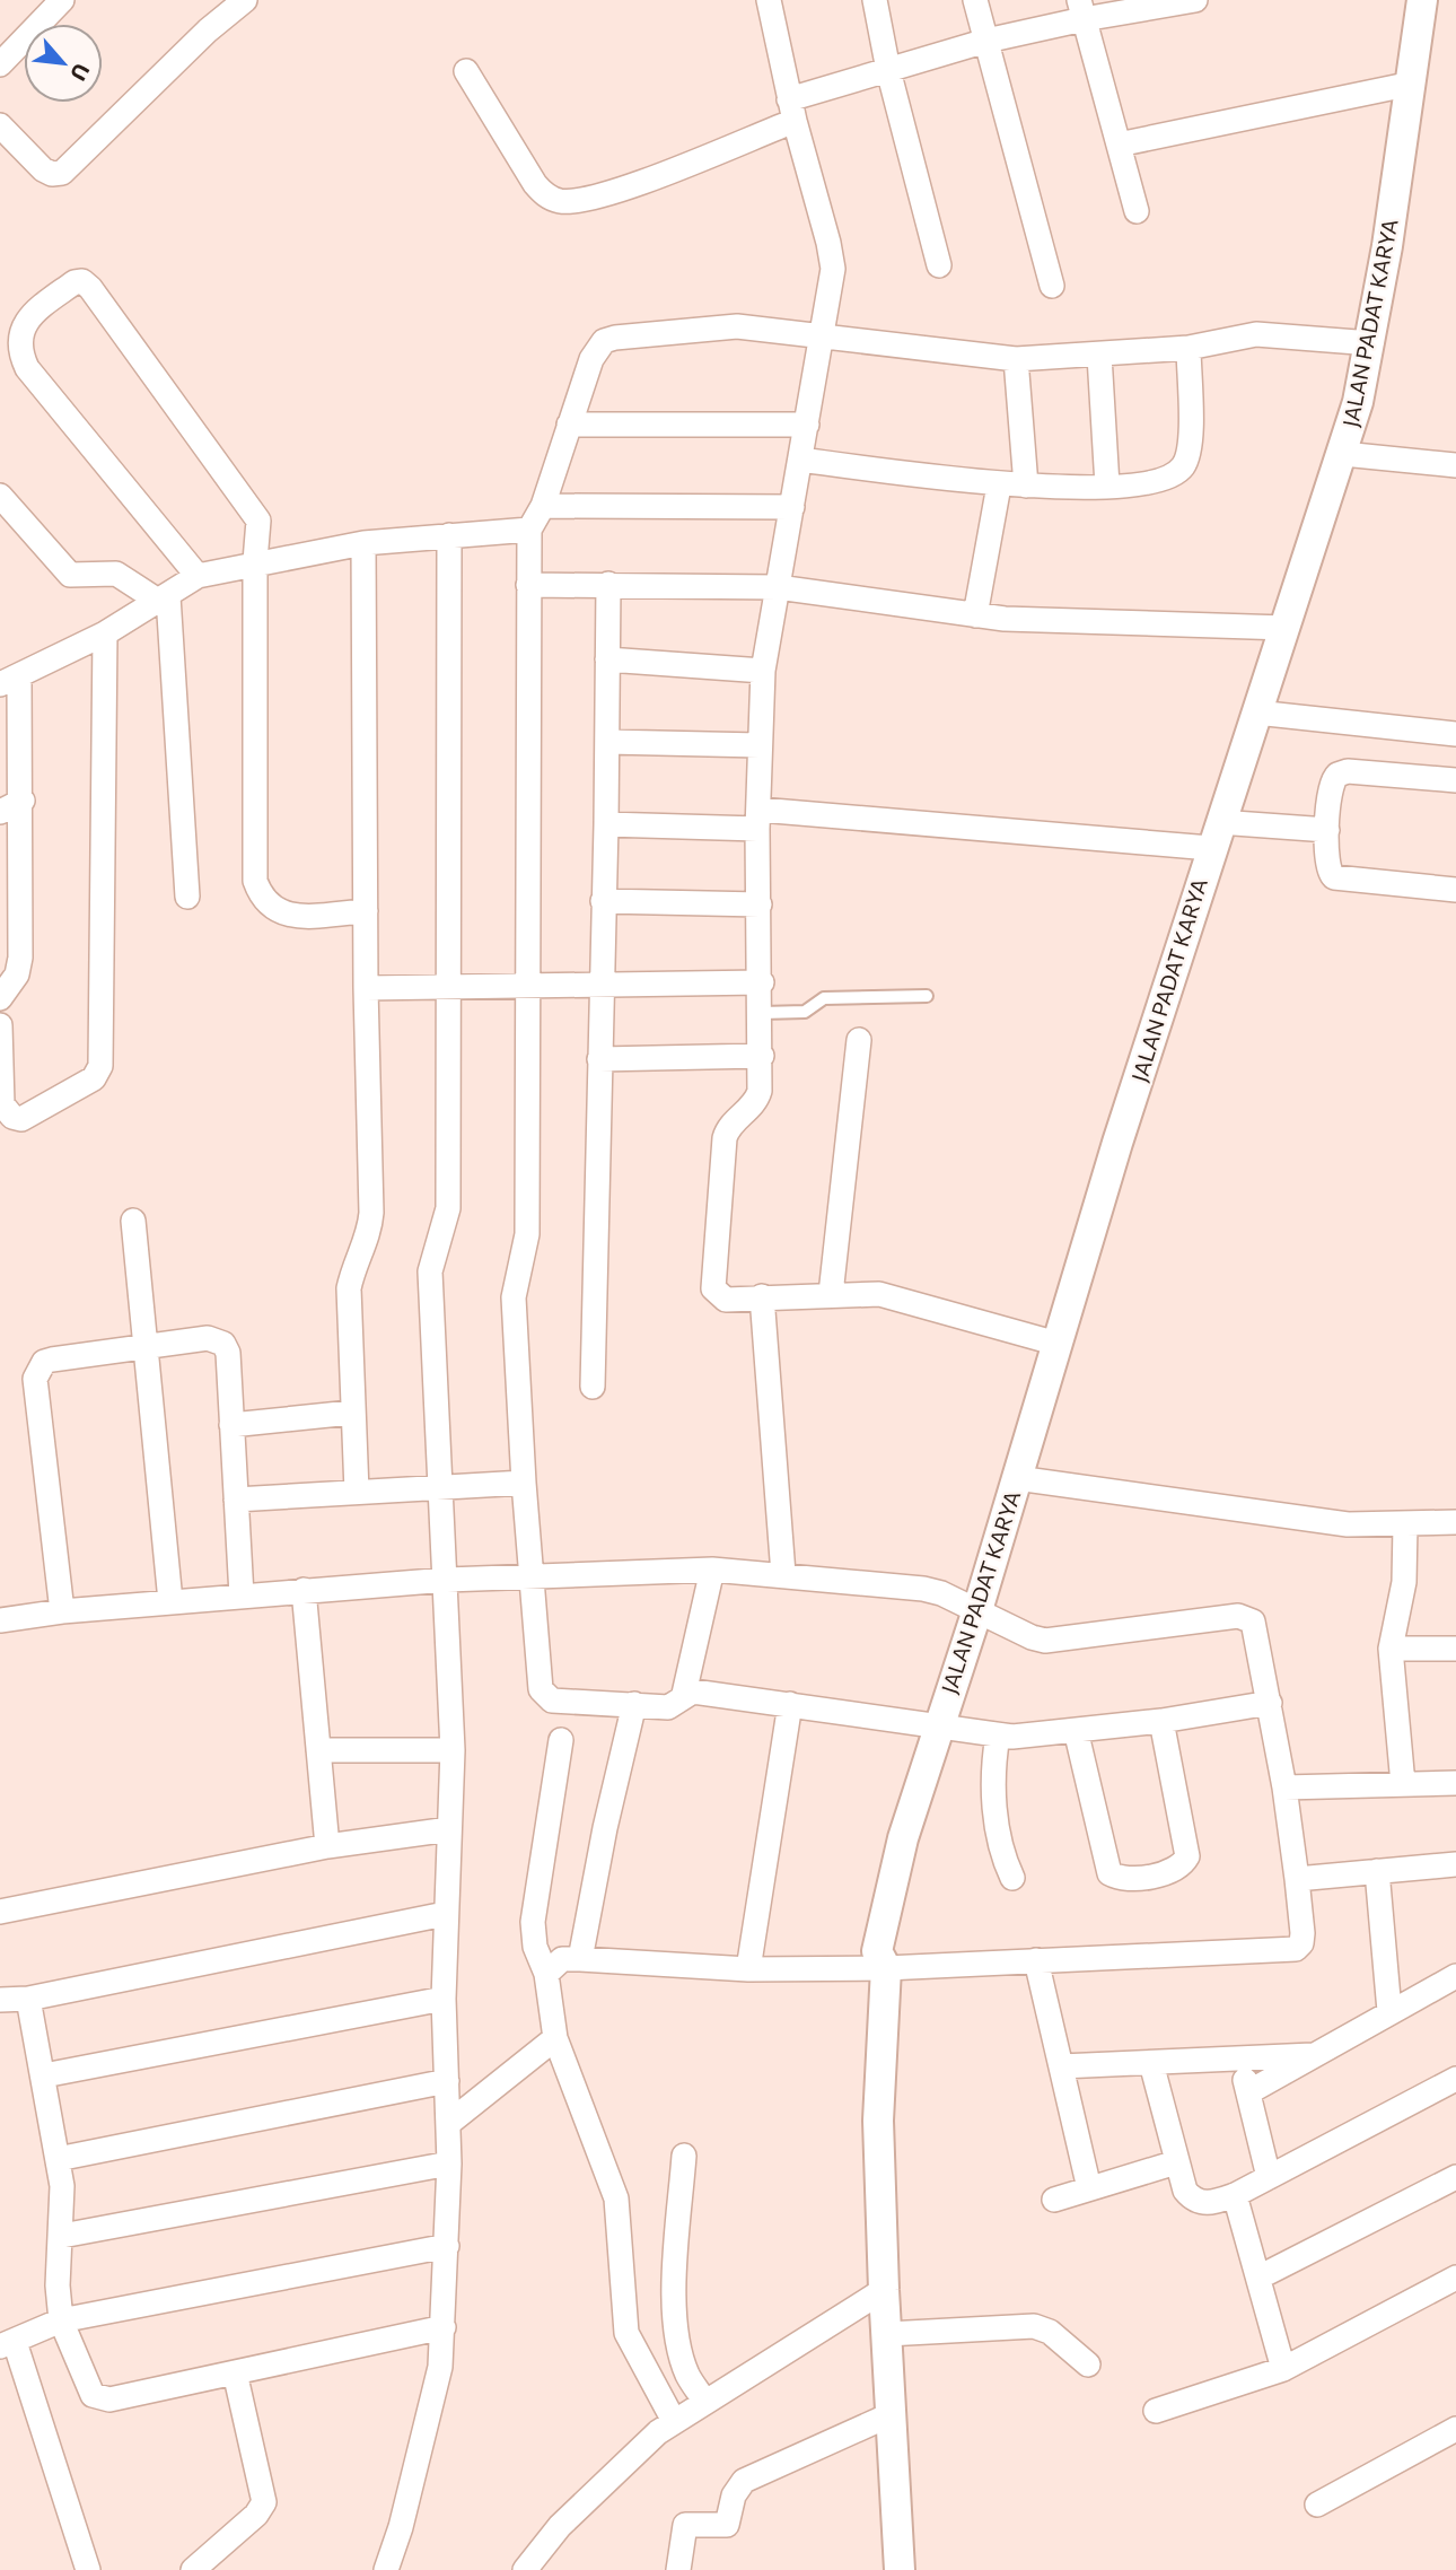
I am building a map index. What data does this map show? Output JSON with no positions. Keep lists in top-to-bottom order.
{
  "streets": {
    "street": ["JALAN PADAT KARYA"]
  },
  "north": "bottom right"
}
